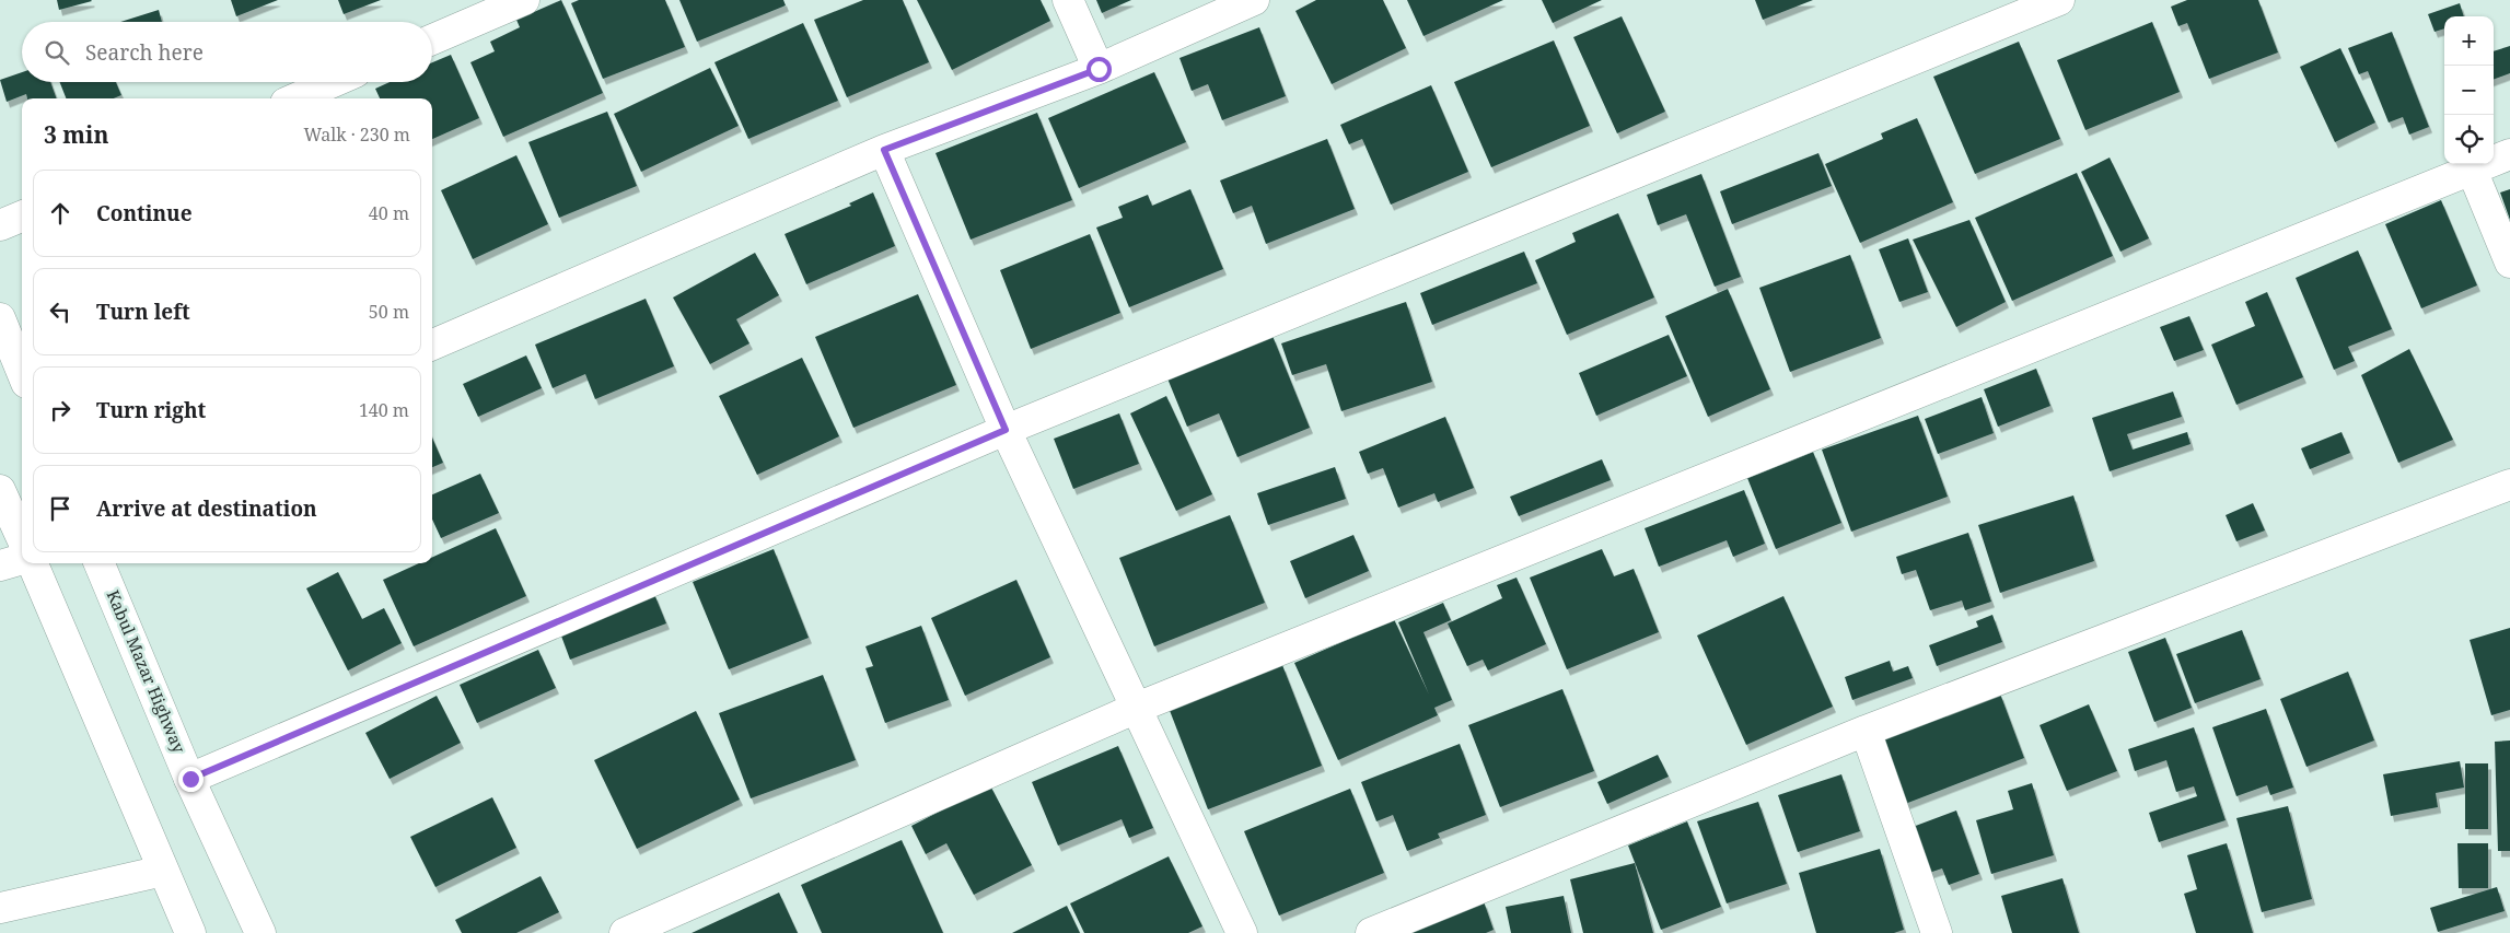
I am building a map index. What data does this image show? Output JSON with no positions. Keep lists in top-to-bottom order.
{
  "streets": {
    "main road": ["Kabul Mazar Highway"]
  },
  "page": {
    "map_buttons": ["+", "−"],
    "search": "Search here",
    "heading": ["3 min", "Walk · 230 m"],
    "list": [
      ["Continue", "40 m"],
      ["Turn left", "50 m"],
      ["Turn right", "140 m"],
      "Arrive at destination"
    ]
  }
}
